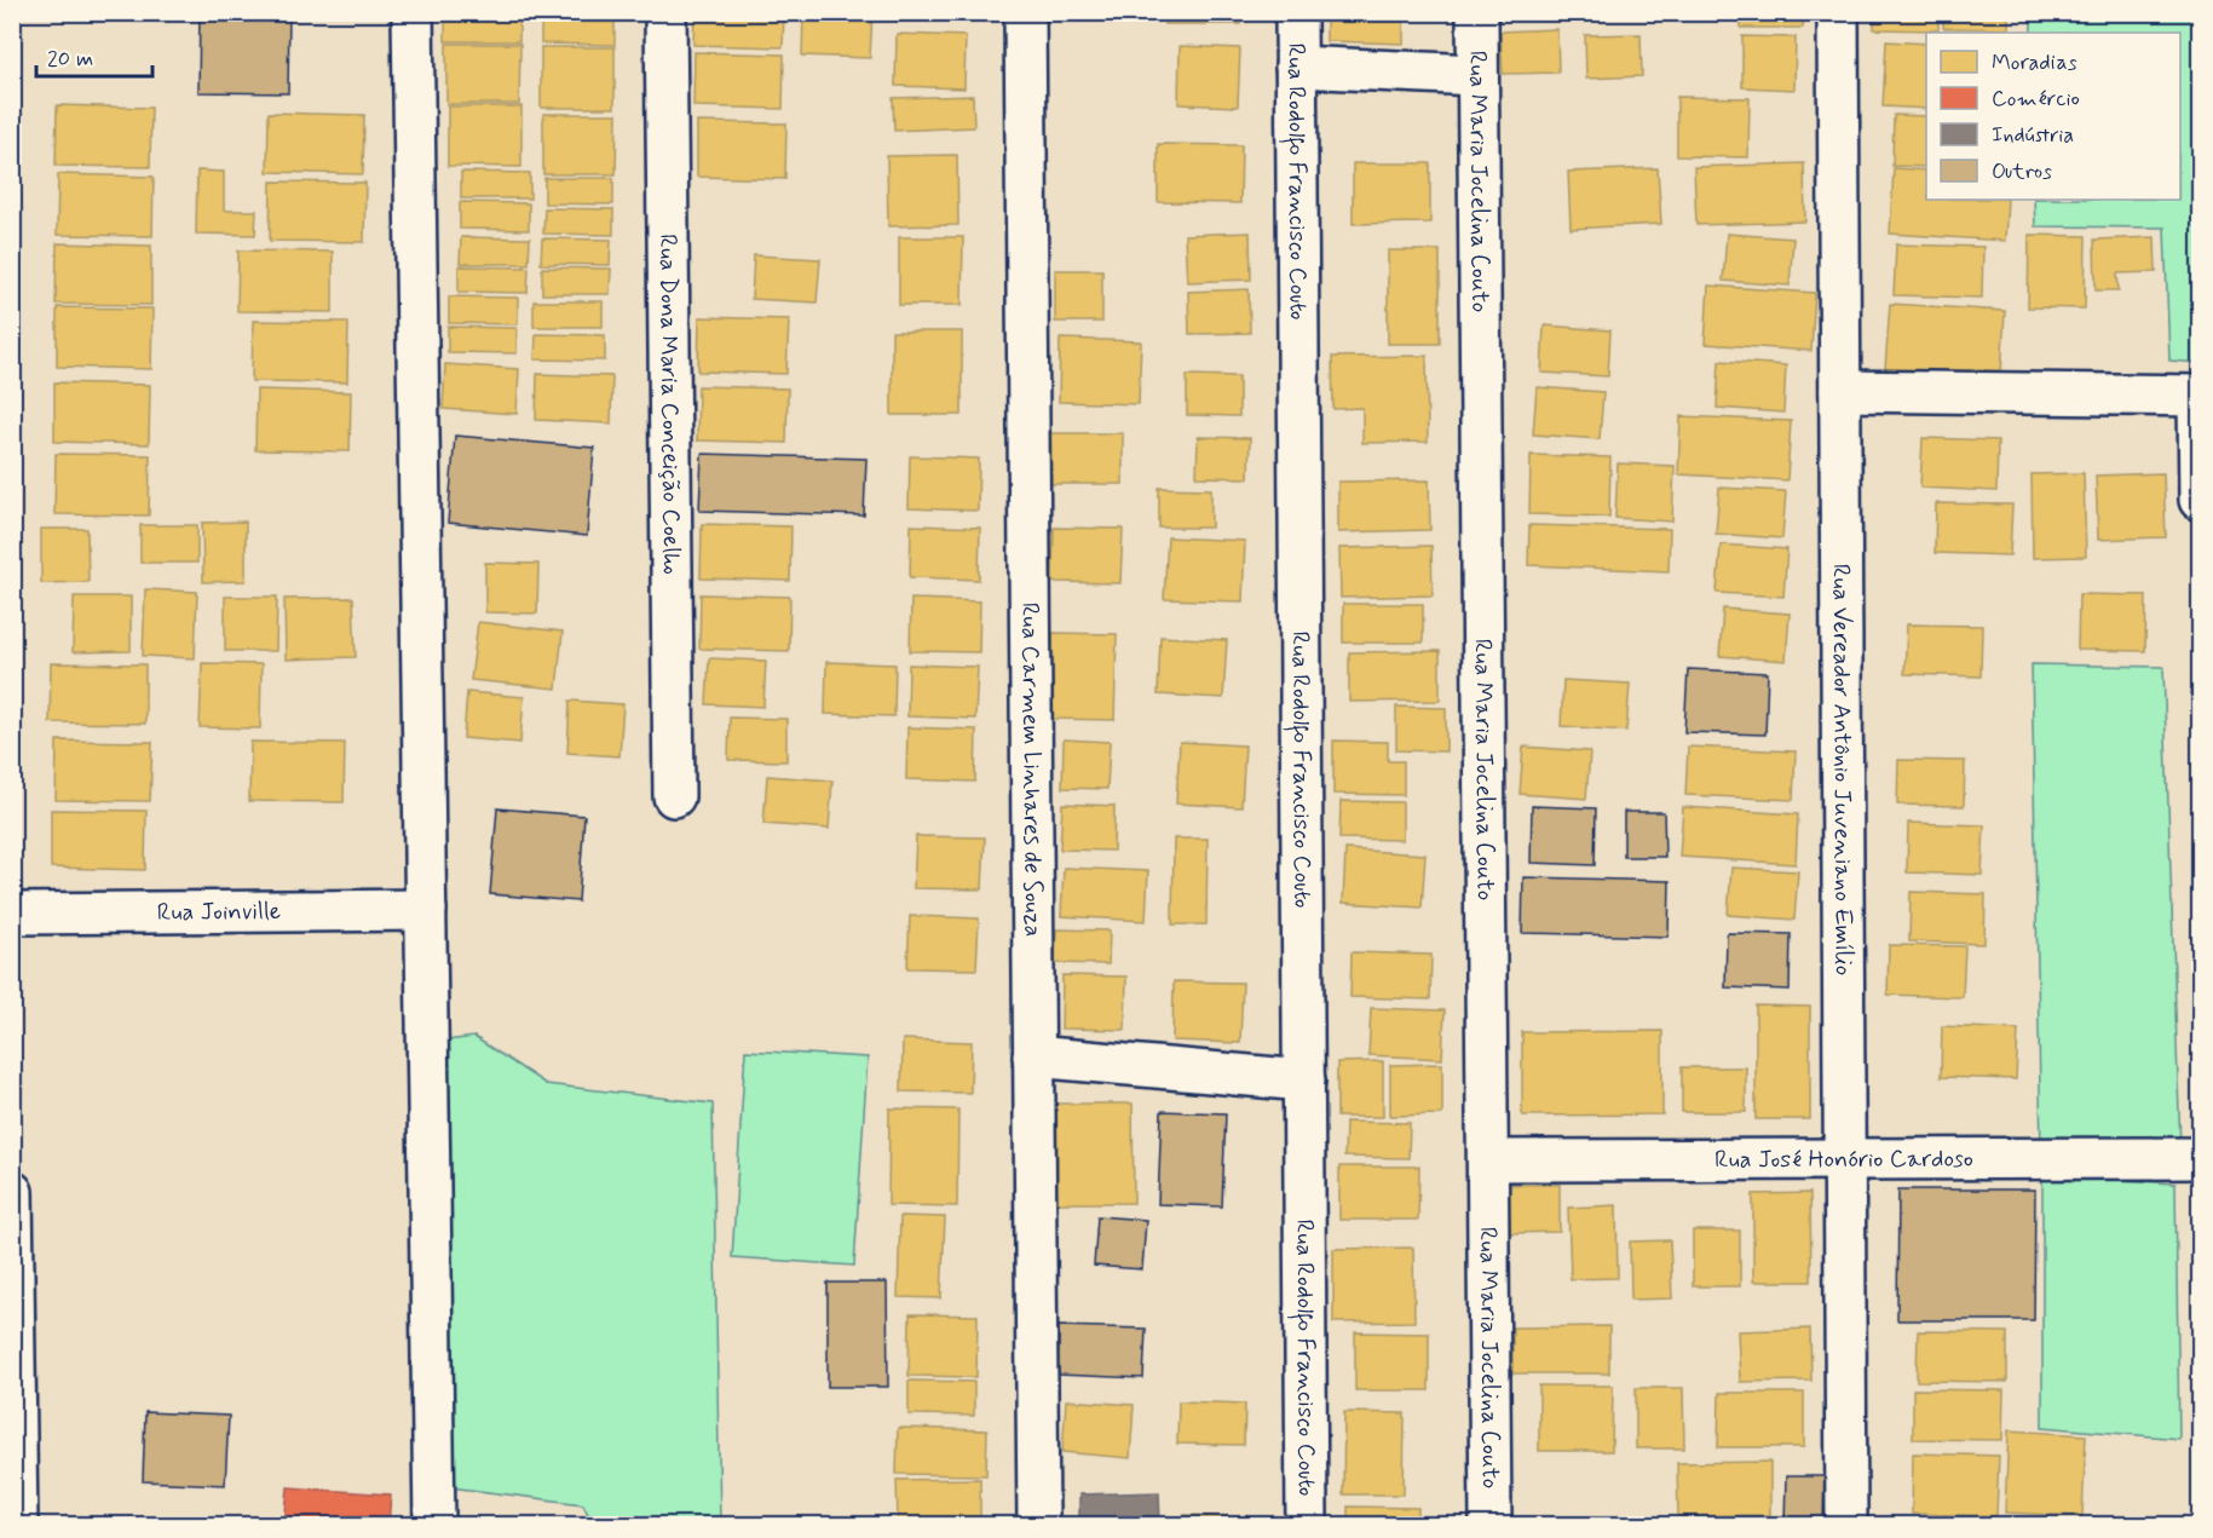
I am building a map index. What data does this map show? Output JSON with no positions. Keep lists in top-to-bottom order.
{
  "streets": {
    "street": [
      "Rua Rodolfo Francisco Couto",
      "Rua Maria Jocelina Couto",
      "Rua Dona Maria Conceição Coelho",
      "Rua Carmem Linhares de Souza",
      "Rua Vereador Antônio Juveniano Emílio",
      "Rua Joinville",
      "Rua José Honório Cardoso"
    ]
  },
  "crossings": [
    ["Rua Maria Jocelina Couto", "Rua José Honório Cardoso"],
    ["Rua Vereador Antônio Juveniano Emílio", "Rua José Honório Cardoso"]
  ],
  "legend": [
    "Moradias",
    "Comércio",
    "Indústria",
    "Outros"
  ],
  "scale_bar": "20 m"
}
